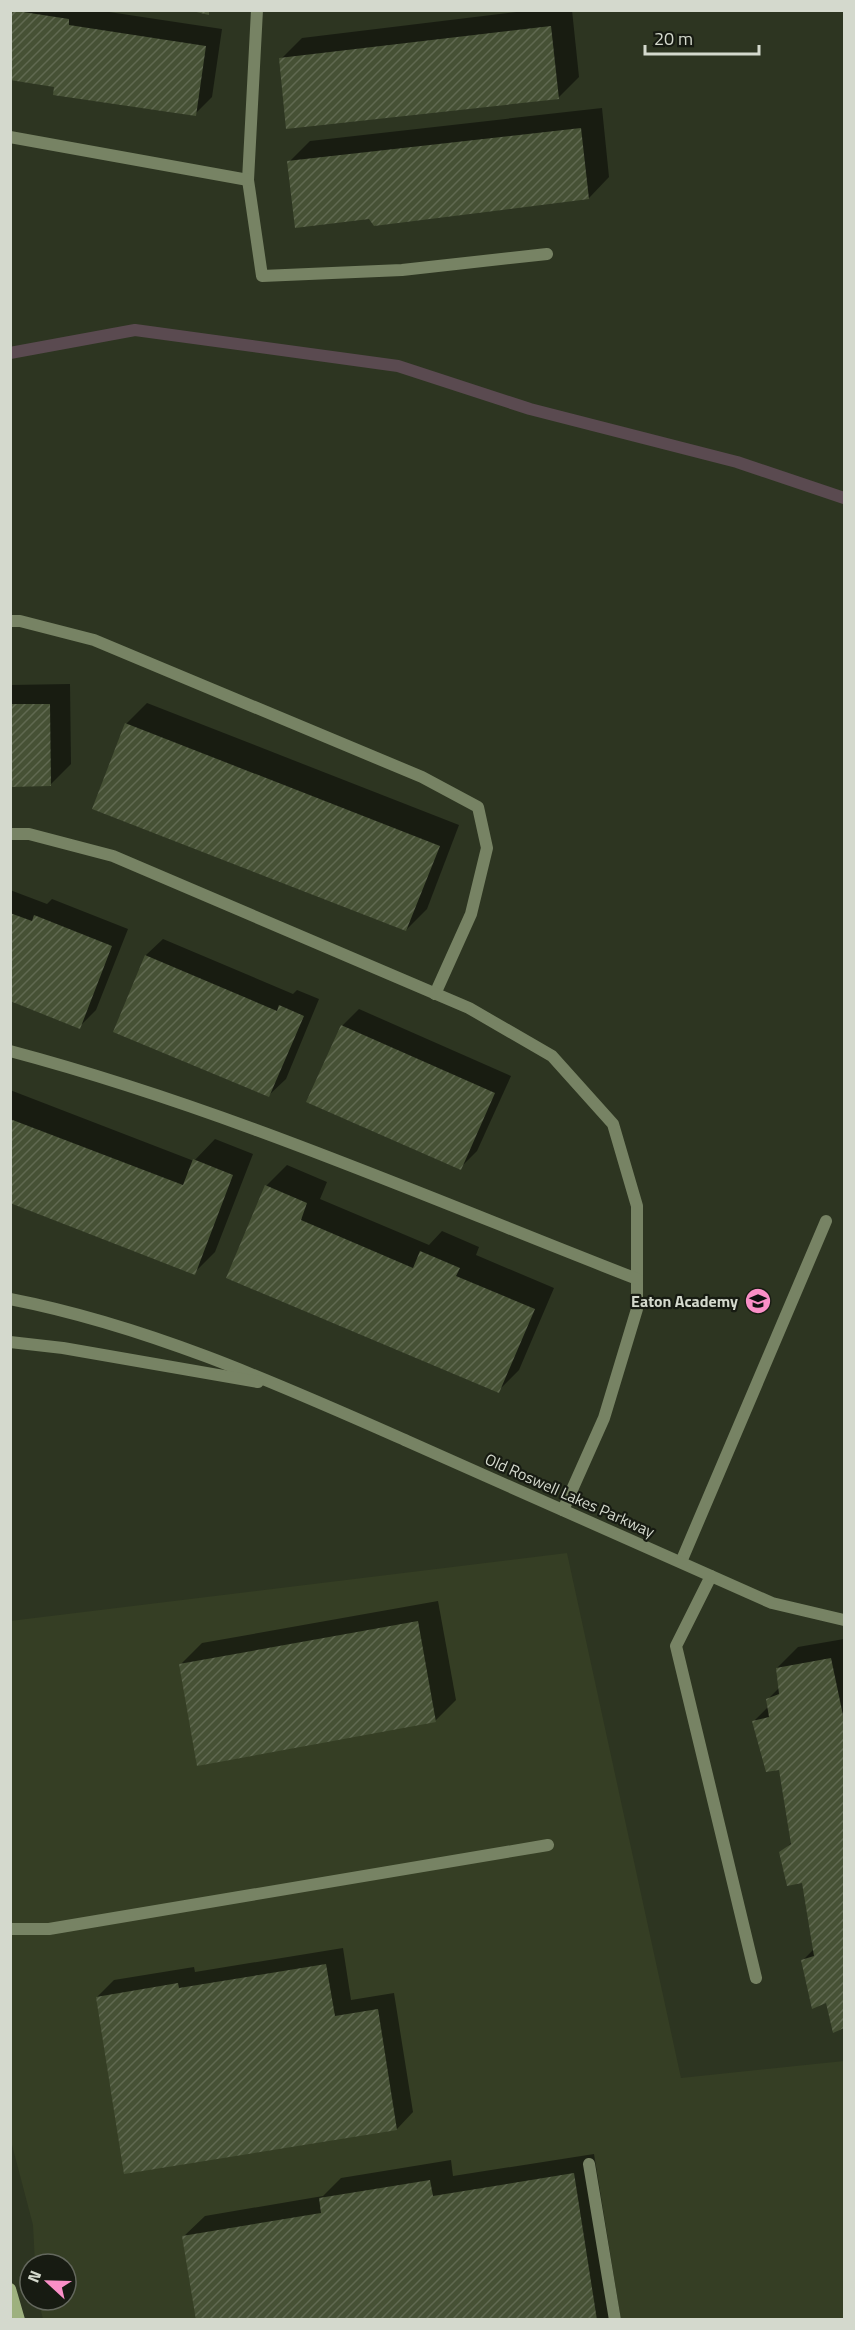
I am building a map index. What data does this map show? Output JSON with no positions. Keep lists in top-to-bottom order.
{
  "streets": {
    "street": ["Old Roswell Lakes Parkway"]
  },
  "places": {
    "school or university": ["Eaton Academy"]
  },
  "scale_bar": "20 m",
  "north": "left"
}
